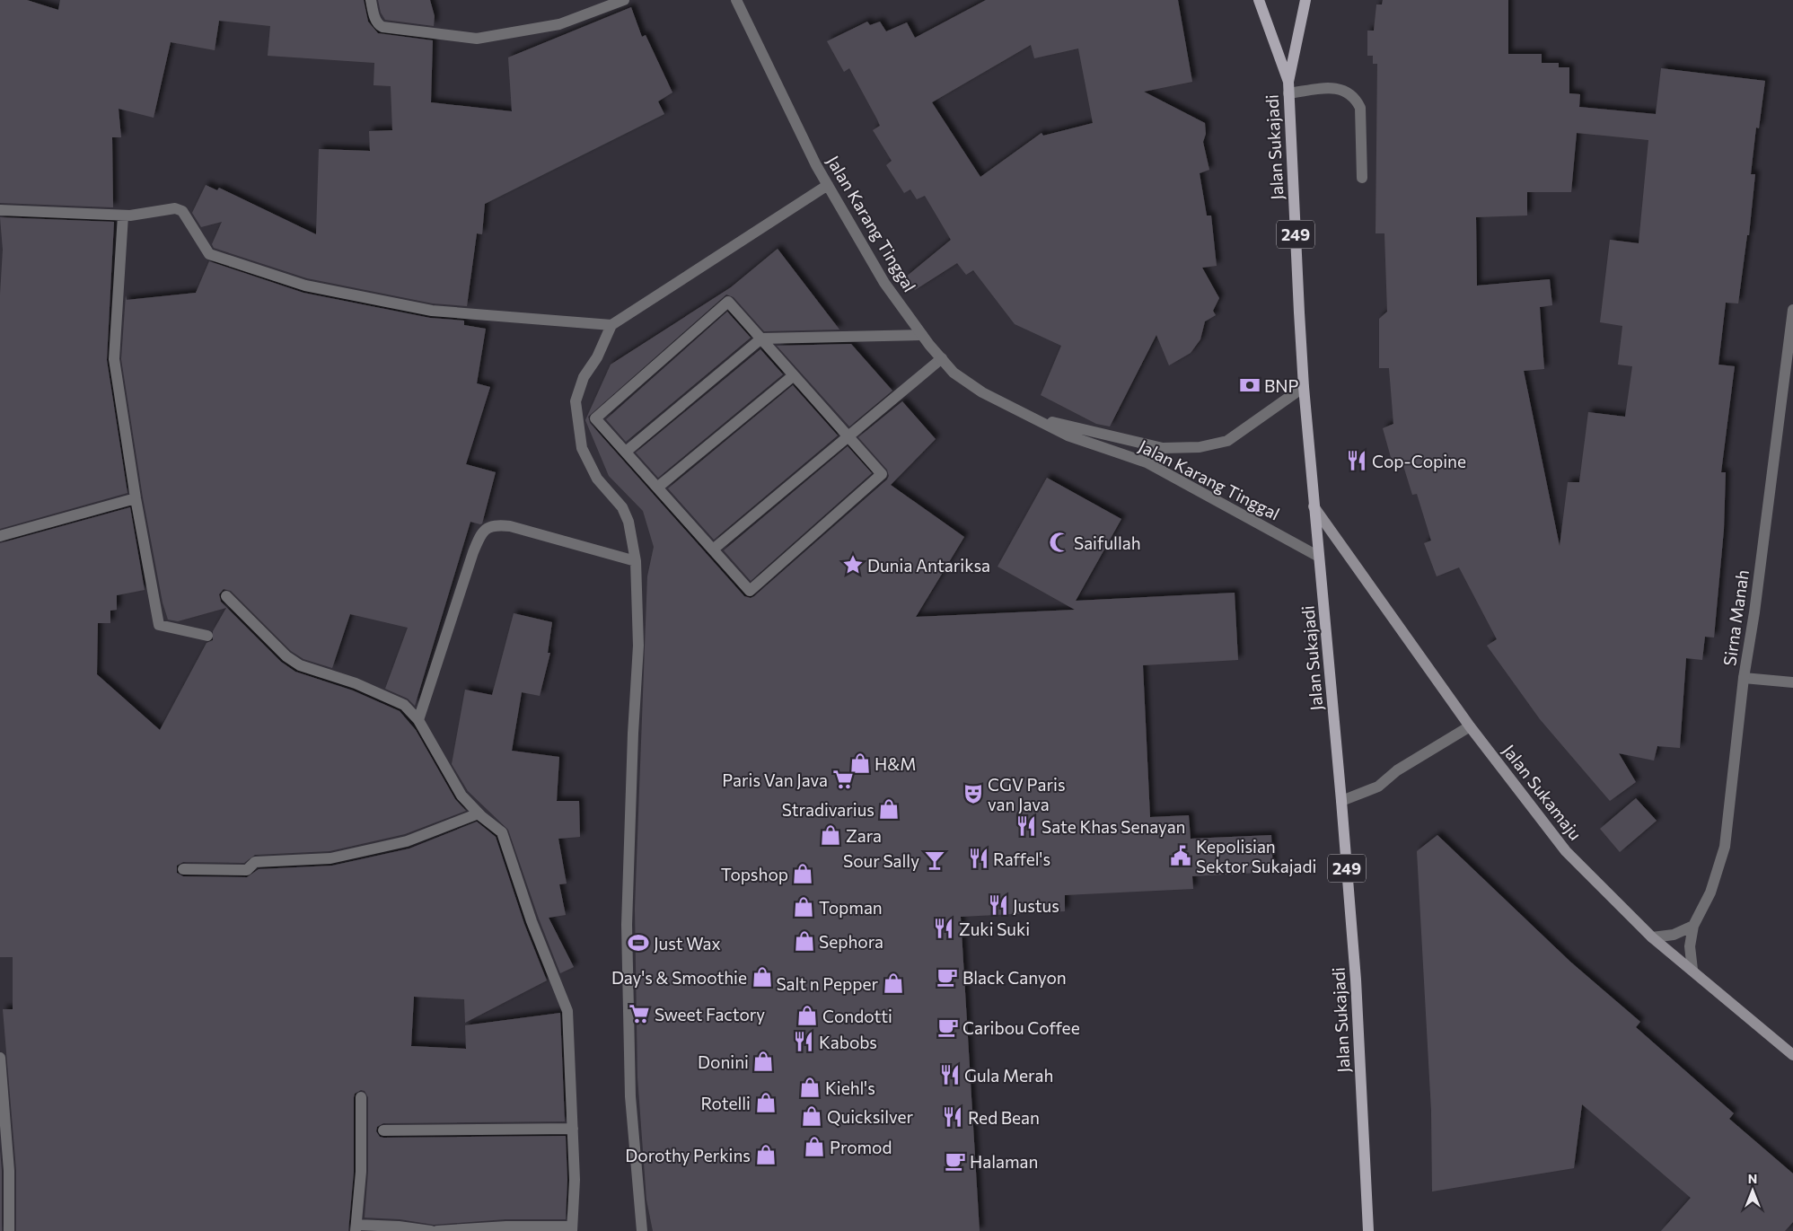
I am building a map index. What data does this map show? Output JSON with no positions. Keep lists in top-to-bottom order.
{
  "streets": {
    "main road": ["Jalan Sukajadi", "249", "Jalan Sukamaju"],
    "street": ["Jalan Karang Tinggal", "Sirna Manah"]
  },
  "crossings": [
    ["Jalan Sukajadi", "Jalan Karang Tinggal"],
    ["Jalan Sukajadi", "Jalan Sukamaju"],
    ["Sirna Manah", "Jalan Sukamaju"]
  ],
  "places": {
    "bank": ["BNP"],
    "restaurant": [
      "Cop-Copine",
      "Sate Khas Senayan",
      "Raffel's",
      "Justus",
      "Zuki Suki",
      "Kabobs",
      "Gula Merah",
      "Red Bean"
    ],
    "mosque": ["Saifullah"],
    "place": ["Dunia Antariksa"],
    "shop": [
      "H&M",
      "Stradivarius",
      "Zara",
      "Topshop",
      "Topman",
      "Sephora",
      "Day's & Smoothie",
      "Salt n Pepper",
      "Condotti",
      "Donini",
      "Kiehl's",
      "Rotelli",
      "Quicksilver",
      "Promod",
      "Dorothy Perkins"
    ],
    "supermarket": ["Paris Van Java", "Sweet Factory"],
    "theatre": ["CGV Paris van Java"],
    "public building": ["Kepolisian Sektor Sukajadi"],
    "bar": ["Sour Sally"],
    "sports": ["Just Wax"],
    "cafe": ["Black Canyon", "Caribou Coffee", "Halaman"]
  },
  "north": "top"
}
